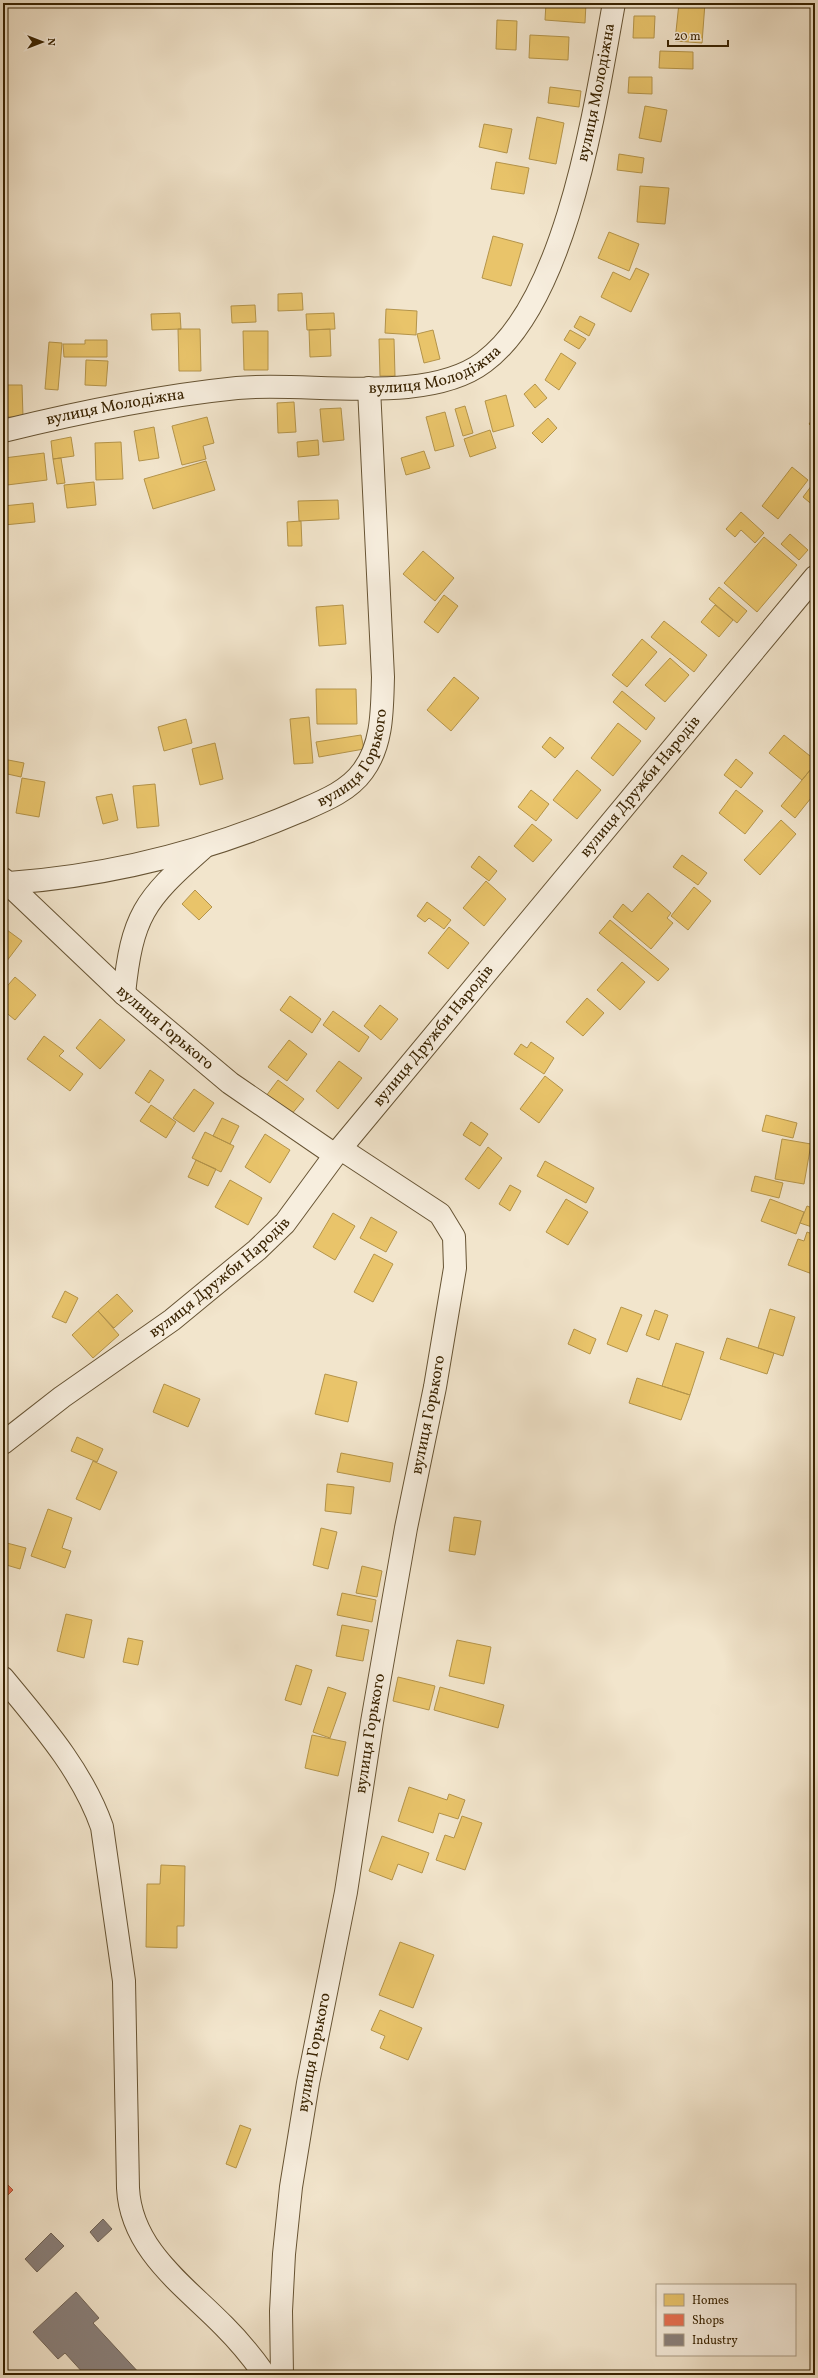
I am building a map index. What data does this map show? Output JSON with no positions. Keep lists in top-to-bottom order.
{
  "streets": {
    "street": ["вулиця Молодіжна", "вулиця Горького", "вулиця Дружби Народів"]
  },
  "crossings": [
    ["вулиця Молодіжна", "вулиця Горького"],
    ["вулиця Горького", "вулиця Дружби Народів"]
  ],
  "legend": ["Homes", "Shops", "Industry"],
  "scale_bar": "20 m",
  "north": "right"
}
